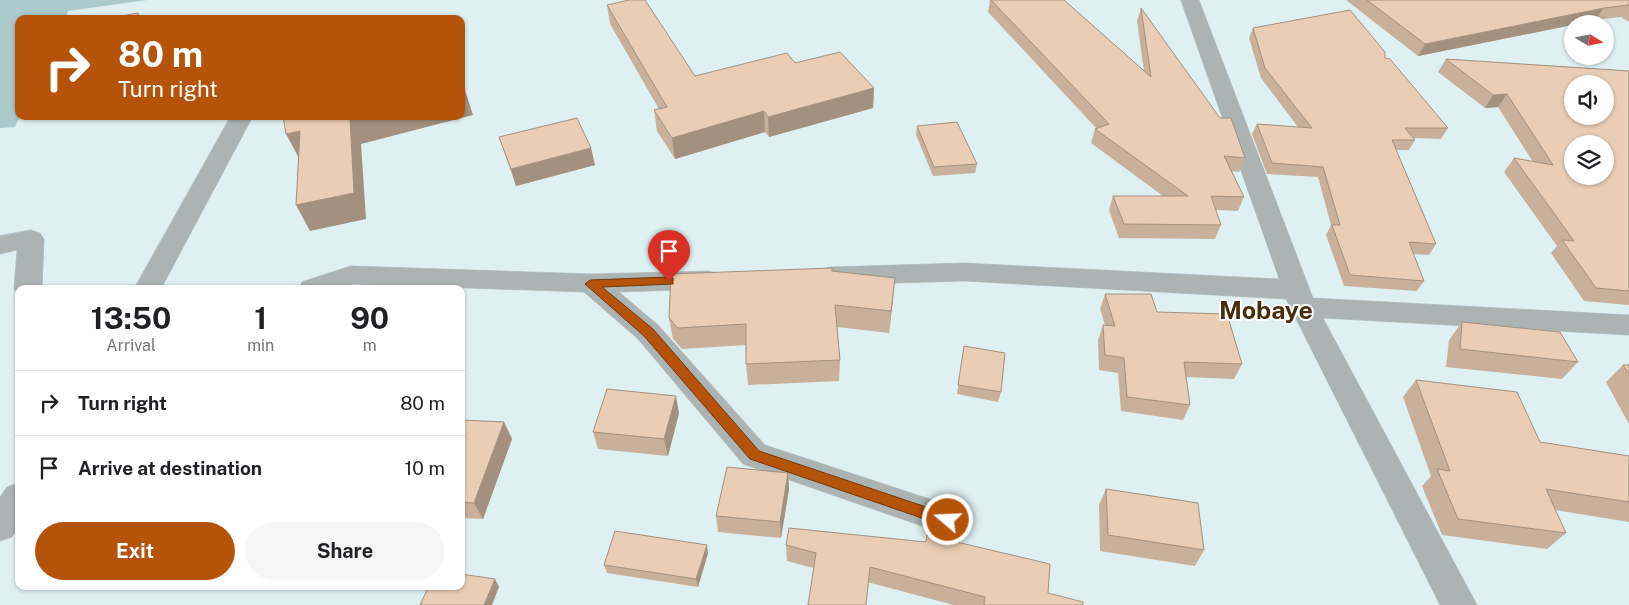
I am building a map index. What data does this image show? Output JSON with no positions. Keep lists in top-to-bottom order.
{
  "districts": ["Mobaye"],
  "north": "right",
  "page": {
    "turn": ["80 m", "Turn right"],
    "eta": [
      "13:50",
      "Arrival",
      "1",
      "min",
      "90",
      "m"
    ],
    "list": [
      {
        "name": "Turn right",
        "value": "80 m"
      },
      {
        "name": "Arrive at destination",
        "value": "10 m"
      }
    ],
    "buttons": ["Exit", "Share"]
  }
}
